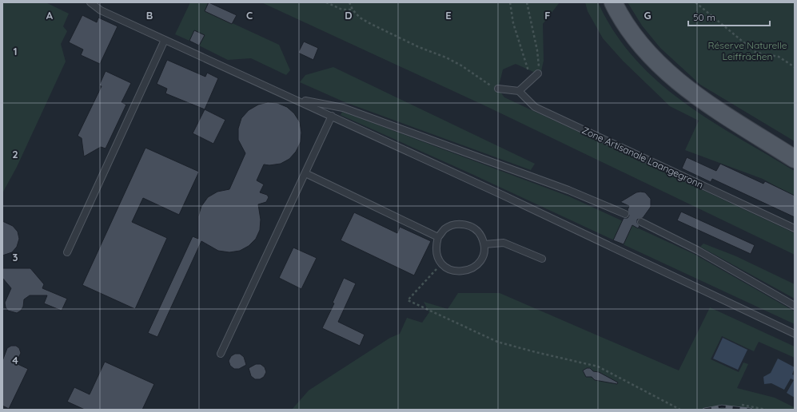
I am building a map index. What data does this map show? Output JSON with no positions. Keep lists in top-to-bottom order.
{
  "streets": {
    "lane": ["Zone Artisanale Laangegronn"]
  },
  "parks": ["Réserve Naturelle Leiffrächen"],
  "scale_bar": "50 m",
  "grid": {
    "columns": [
      "A",
      "B",
      "C",
      "D",
      "E",
      "F",
      "G"
    ],
    "rows": [
      "1",
      "2",
      "3",
      "4"
    ]
  }
}
